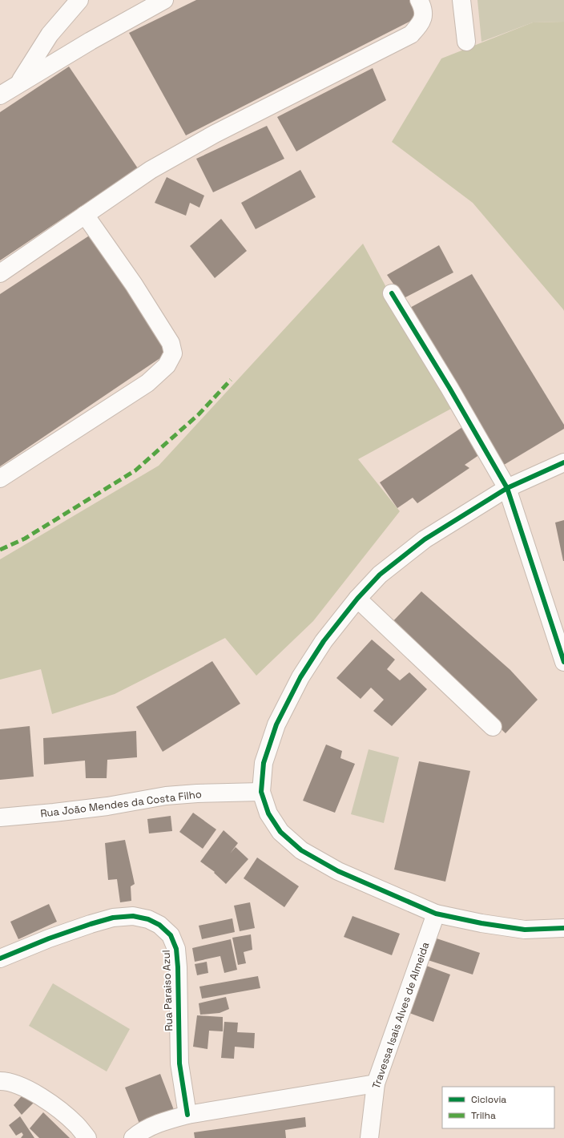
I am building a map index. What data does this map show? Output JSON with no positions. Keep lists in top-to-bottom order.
{
  "streets": {
    "street": ["Rua João Mendes da Costa Filho", "Rua Paraiso Azul", "Travessa Isais Alves de Almeida"]
  },
  "legend": ["Ciclovia", "Trilha"]
}
